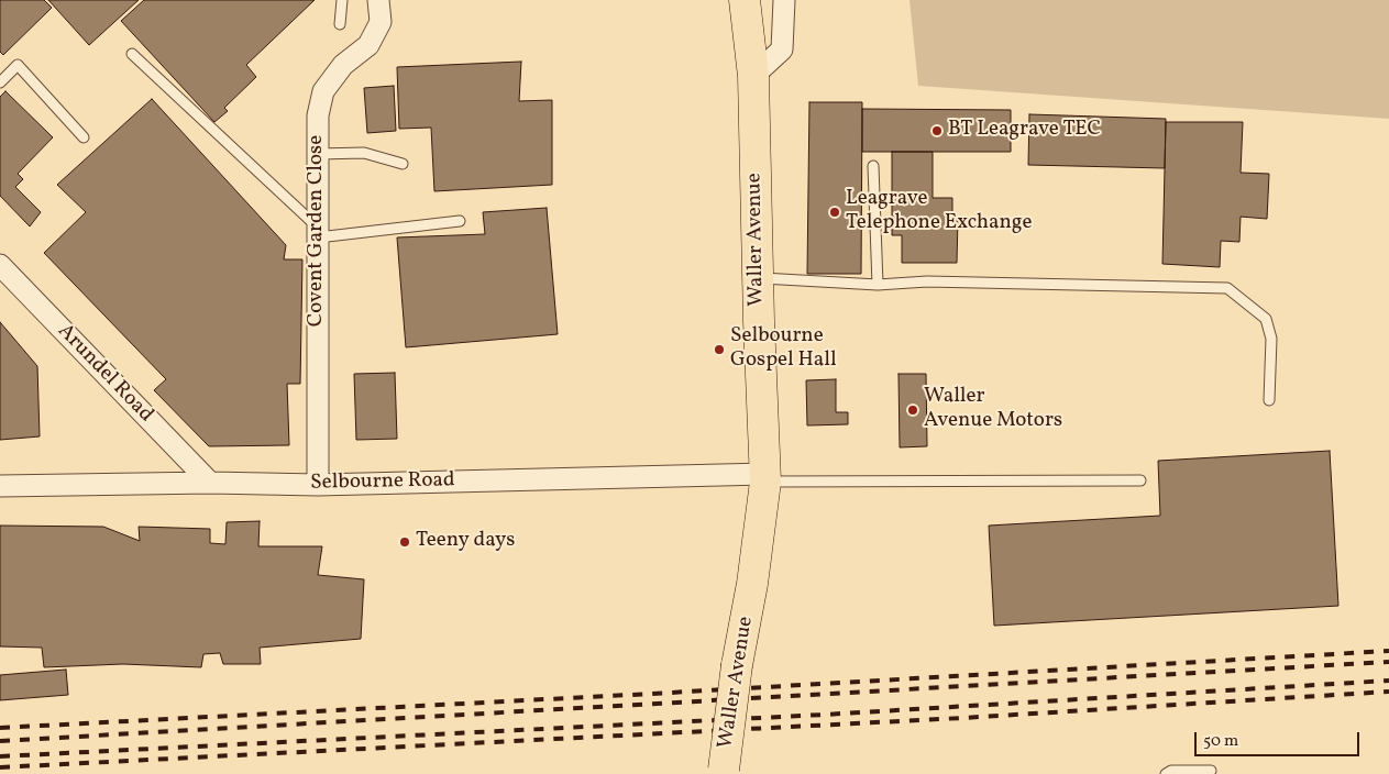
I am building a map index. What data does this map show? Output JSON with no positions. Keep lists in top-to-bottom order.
{
  "streets": {
    "main road": ["Waller Avenue"],
    "street": ["Covent Garden Close", "Arundel Road", "Selbourne Road"]
  },
  "crossings": [
    ["Covent Garden Close", "Selbourne Road"],
    ["Waller Avenue", "Selbourne Road"],
    ["Arundel Road", "Selbourne Road"]
  ],
  "places": [
    "BT Leagrave TEC",
    "Leagrave Telephone Exchange",
    "Selbourne Gospel Hall",
    "Waller Avenue Motors",
    "Teeny days"
  ],
  "scale_bar": "50 m"
}
